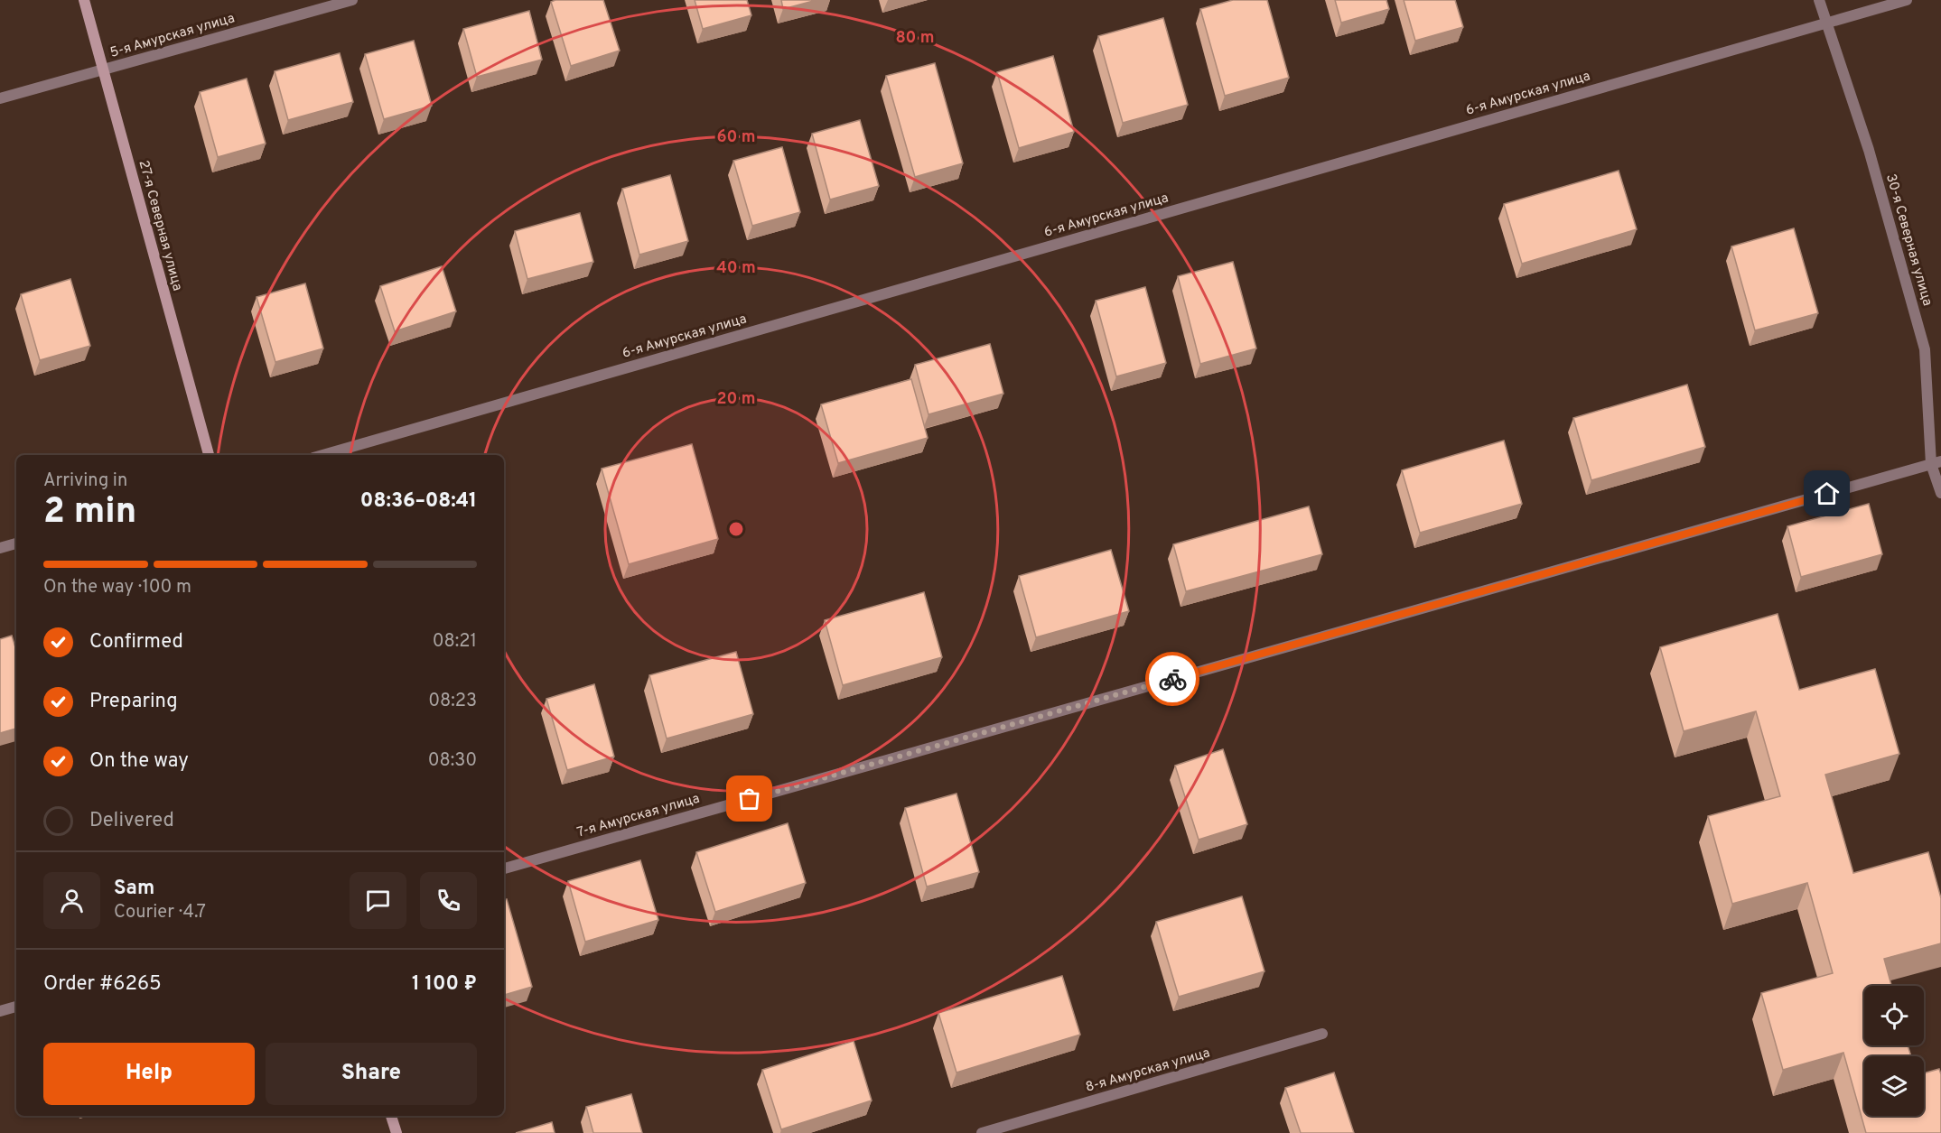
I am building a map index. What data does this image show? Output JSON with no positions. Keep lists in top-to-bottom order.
{
  "streets": {
    "street": [
      "5-я Амурская улица",
      "6-я Амурская улица",
      "27-я Северная улица",
      "30-я Северная улица",
      "7-я Амурская улица",
      "8-я Амурская улица"
    ]
  },
  "crossings": [
    ["5-я Амурская улица", "27-я Северная улица"],
    ["6-я Амурская улица", "30-я Северная улица"],
    ["30-я Северная улица", "7-я Амурская улица"]
  ],
  "page": {
    "heading": ["2 min", "Arriving in", "08:36–08:41"],
    "panel": [
      "Sam",
      "Courier · 4.7",
      "Order #6265",
      "1 100 ₽"
    ],
    "bar": "On the way · 100 m",
    "list": [
      ["Confirmed", "08:21"],
      ["Preparing", "08:23"],
      ["On the way", "08:30"],
      "Delivered"
    ],
    "buttons": ["Help", "Share"]
  },
  "rings": [
    "80 m",
    "60 m",
    "40 m",
    "20 m"
  ]
}
